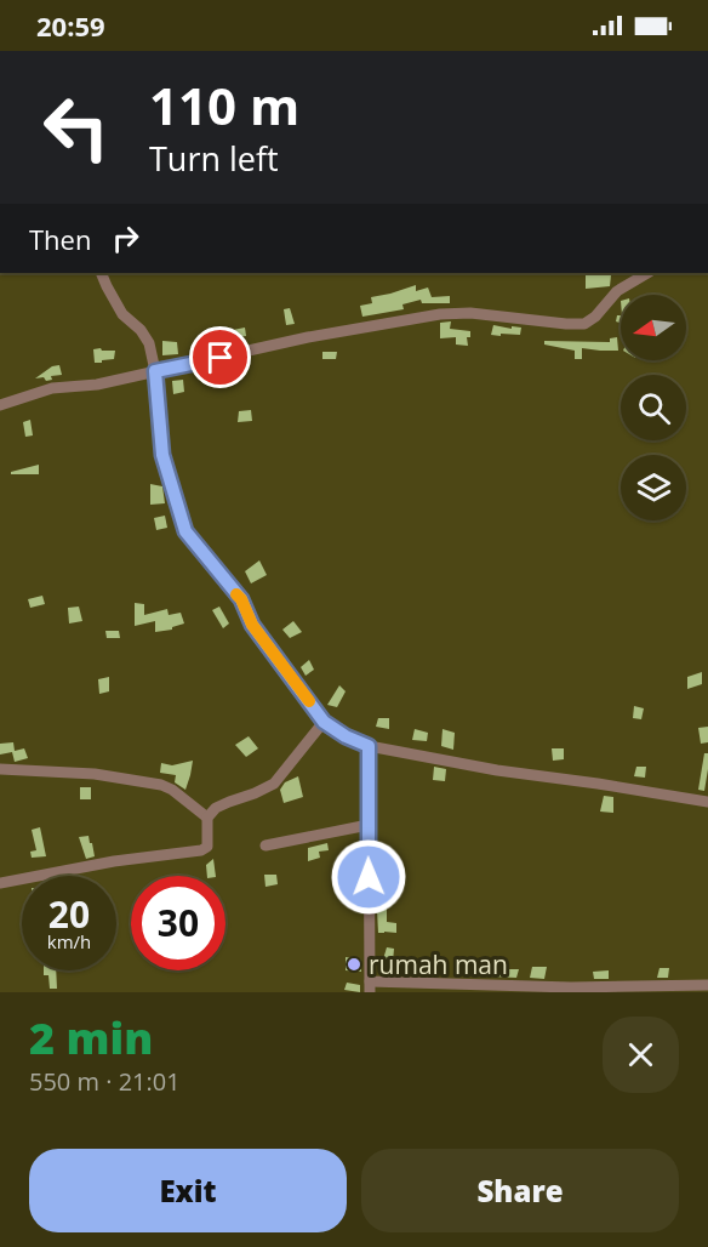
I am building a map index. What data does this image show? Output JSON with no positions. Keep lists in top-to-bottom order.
{
  "places": ["rumah man"],
  "north": "left",
  "page": {
    "status": "20:59",
    "turn": ["110 m", "Turn left"],
    "then": "Then",
    "speed": "20 km/h",
    "limit": "30",
    "heading": ["2 min", "550 m · 21:01"],
    "buttons": ["Exit", "Share"]
  }
}
